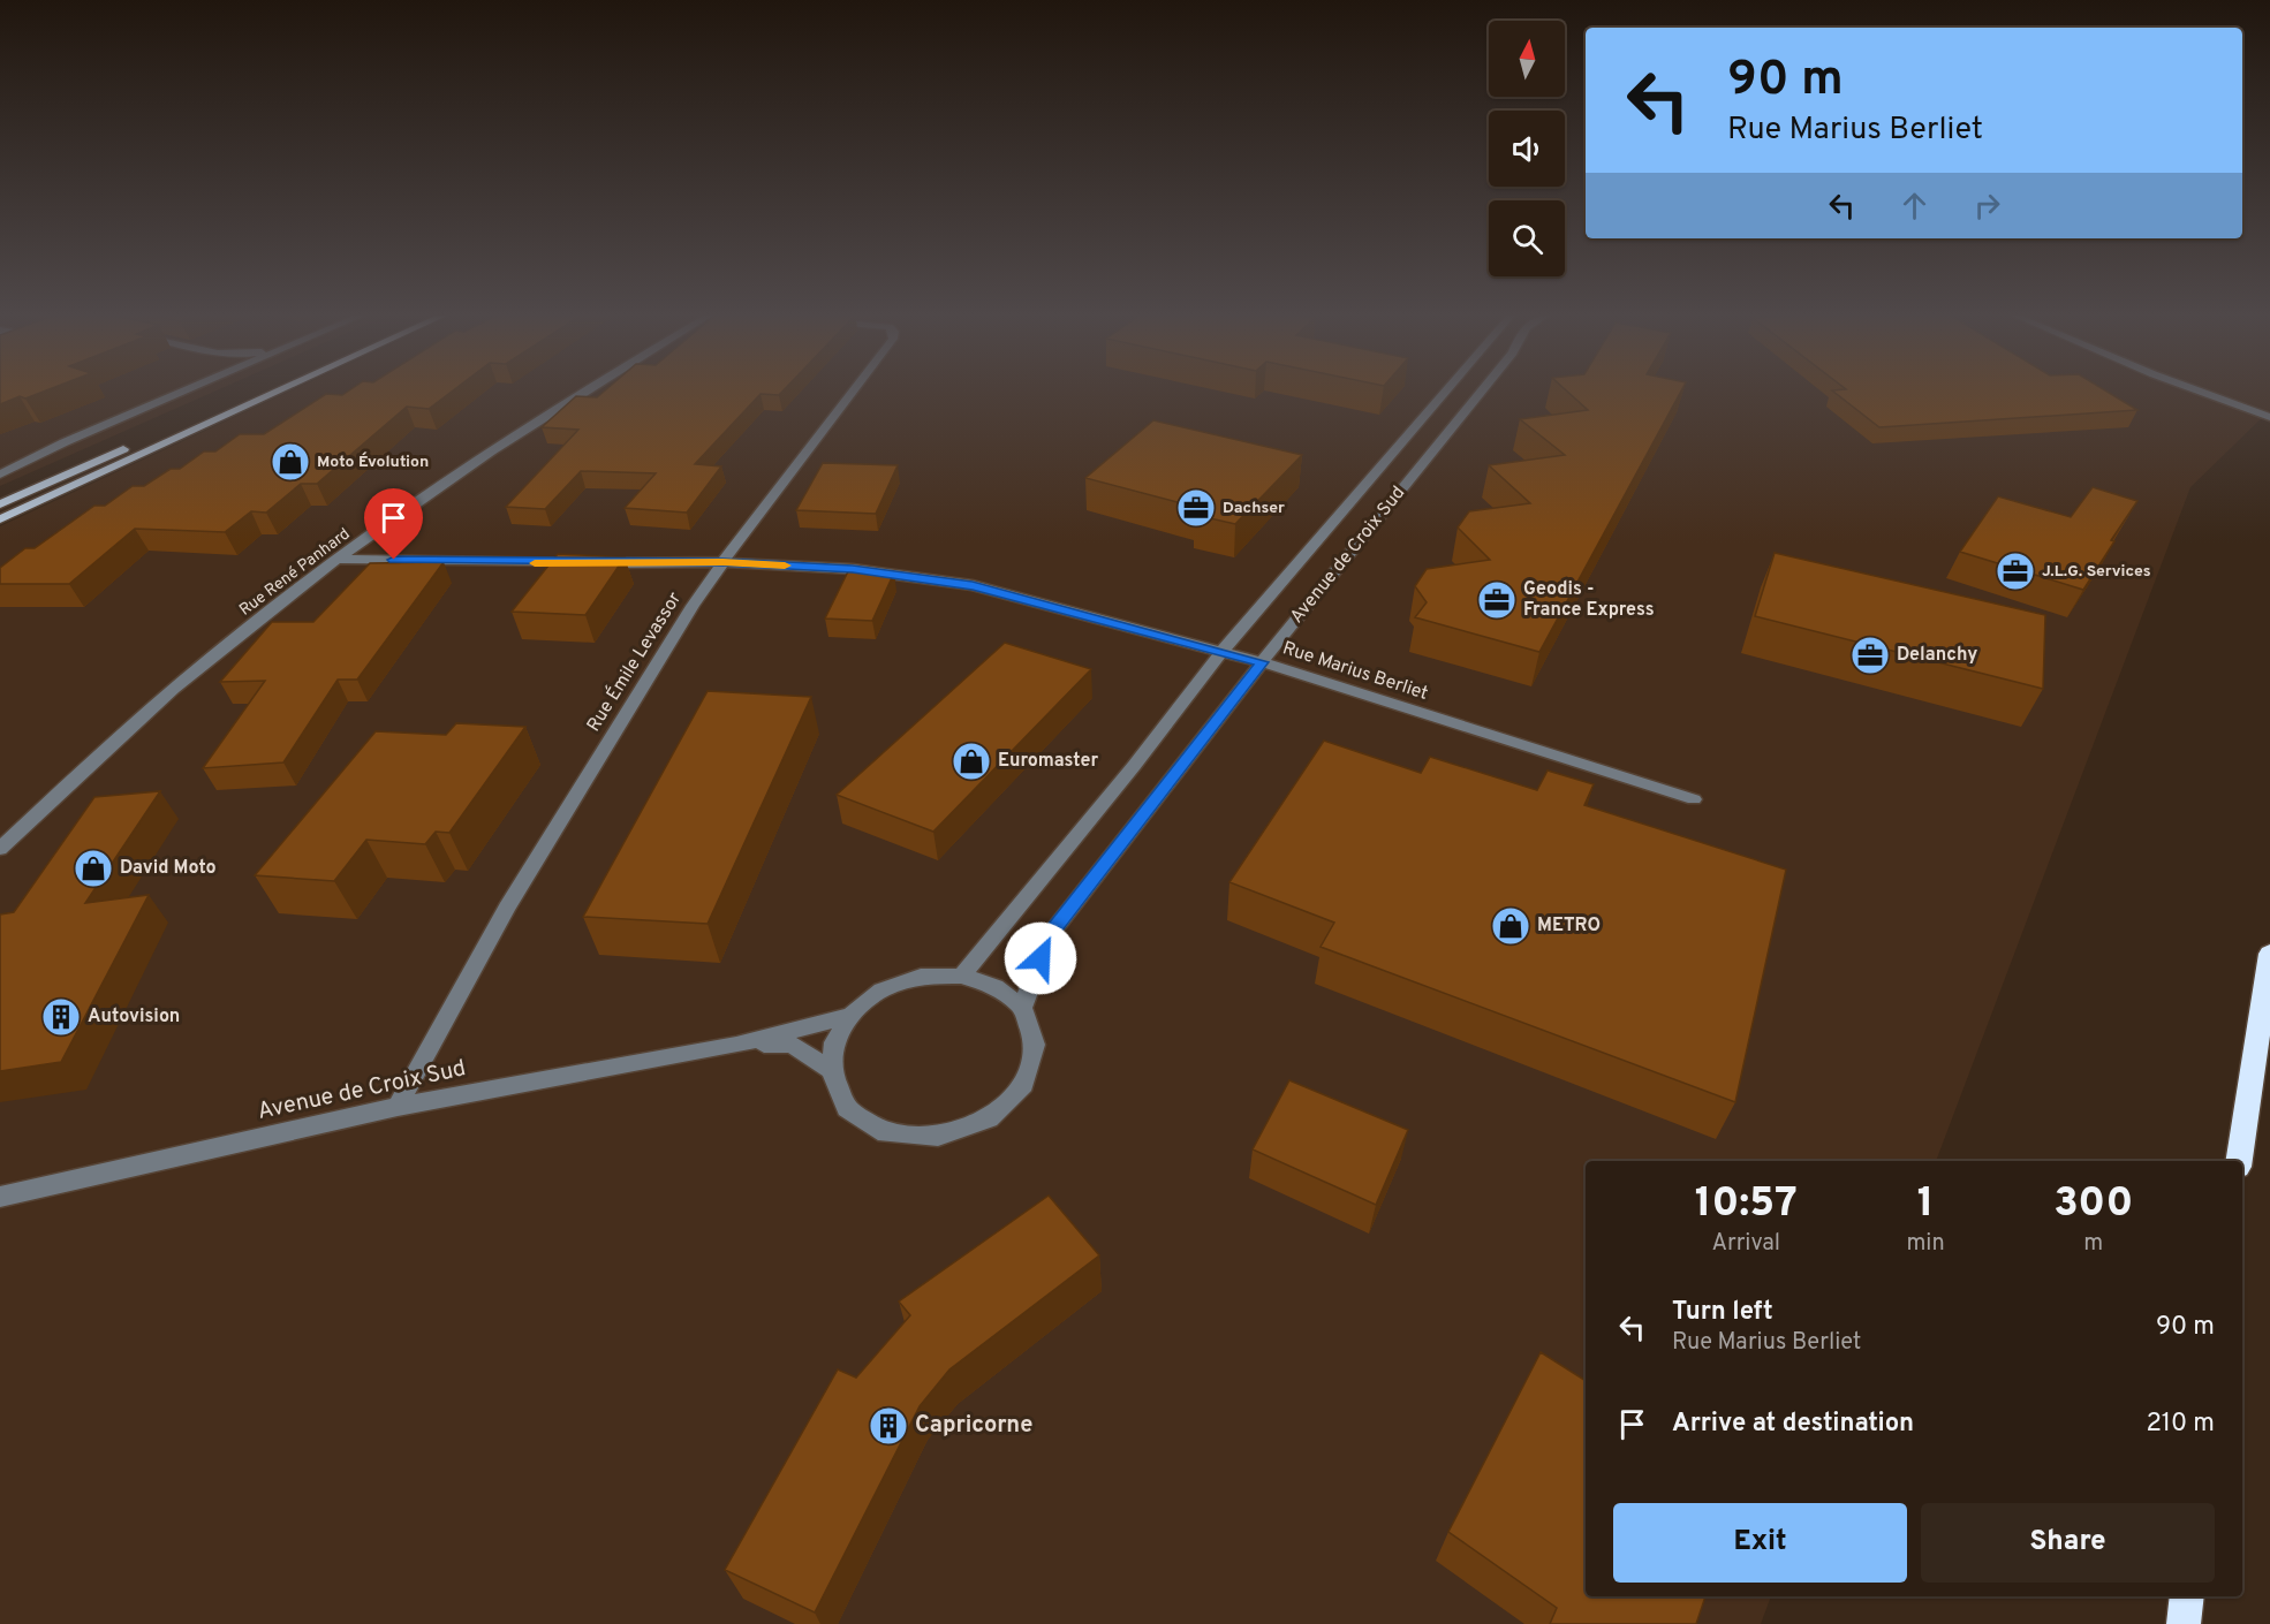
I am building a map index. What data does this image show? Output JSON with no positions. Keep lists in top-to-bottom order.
{
  "streets": {
    "street": [
      "Avenue de Croix Sud",
      "Rue René Panhard",
      "Rue Émile Levassor",
      "Rue Marius Berliet"
    ]
  },
  "crossings": [
    ["Avenue de Croix Sud", "Rue Émile Levassor"],
    ["Avenue de Croix Sud", "Rue Marius Berliet"],
    ["Rue René Panhard", "Rue Marius Berliet"],
    ["Rue Émile Levassor", "Rue Marius Berliet"]
  ],
  "places": {
    "shop": [
      "Moto Évolution",
      "Euromaster",
      "David Moto",
      "METRO"
    ],
    "office": [
      "Dachser",
      "J.L.G. Services",
      "Geodis - France Express",
      "Delanchy"
    ],
    "building": ["Autovision", "Capricorne"]
  },
  "north": "top",
  "page": {
    "turn": ["90 m", "Rue Marius Berliet"],
    "eta": [
      "10:57",
      "Arrival",
      "1",
      "min",
      "300",
      "m"
    ],
    "list": [
      {
        "name": "Turn left",
        "note": "Rue Marius Berliet",
        "value": "90 m"
      },
      {
        "name": "Arrive at destination",
        "value": "210 m"
      }
    ],
    "buttons": ["Exit", "Share"]
  }
}
